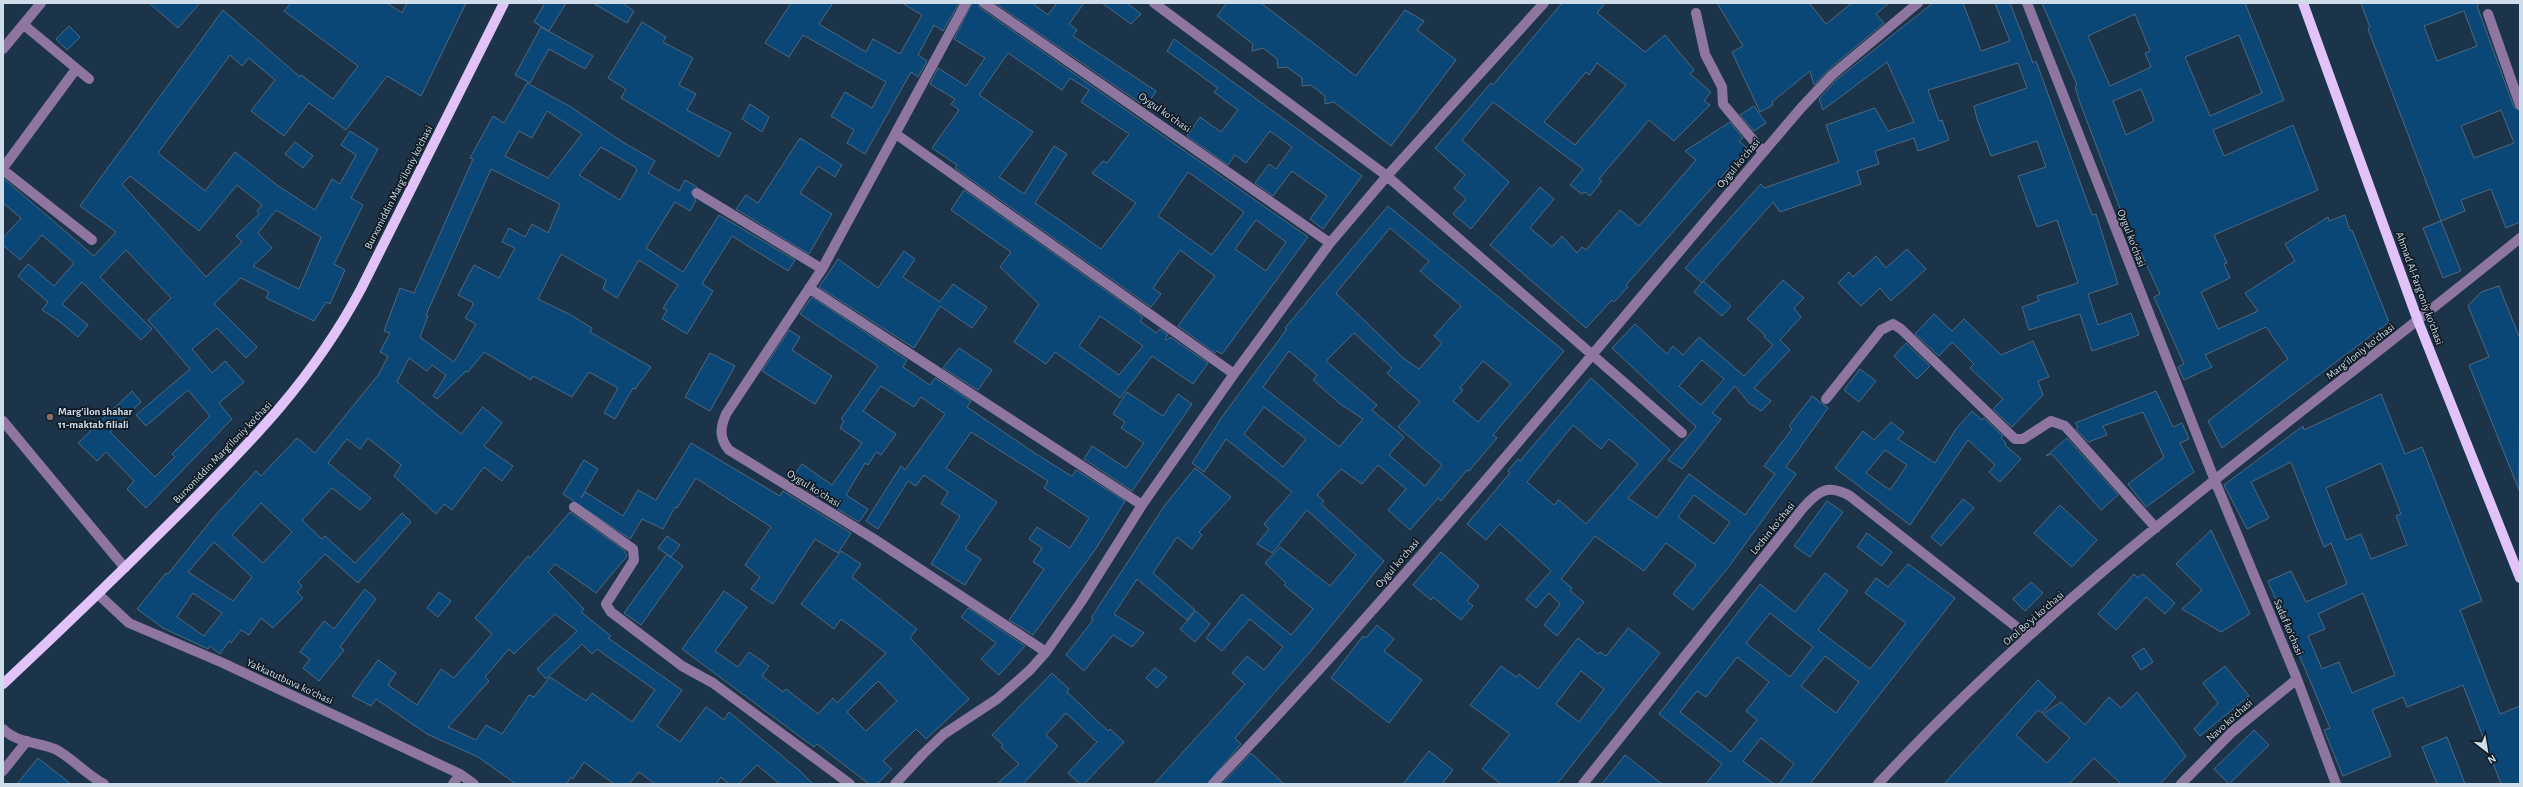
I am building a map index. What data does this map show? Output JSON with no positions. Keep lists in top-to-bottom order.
{
  "streets": {
    "main road": ["Burxoniddin Marg’iloniy ko’chasi", "Ahmad Al-Fargʻoniy koʻchasi"],
    "street": [
      "Oygul koʻchasi",
      "Margʻiloniy koʻchasi",
      "Lochin koʻchasi",
      "Orol Boʻyi koʻchasi",
      "Sadaf koʻchasi",
      "Yakkatutbuva koʻchasi",
      "Navo koʻchasi"
    ]
  },
  "crossings": [
    ["Oygul koʻchasi", "Margʻiloniy koʻchasi"],
    ["Oygul koʻchasi", "Orol Boʻyi koʻchasi"],
    ["Oygul koʻchasi", "Sadaf koʻchasi"],
    ["Burxoniddin Marg’iloniy ko’chasi", "Yakkatutbuva koʻchasi"],
    ["Ahmad Al-Fargʻoniy koʻchasi", "Margʻiloniy koʻchasi"],
    ["Margʻiloniy koʻchasi", "Orol Boʻyi koʻchasi"],
    ["Margʻiloniy koʻchasi", "Sadaf koʻchasi"],
    ["Lochin koʻchasi", "Orol Boʻyi koʻchasi"],
    ["Orol Boʻyi koʻchasi", "Sadaf koʻchasi"],
    ["Sadaf koʻchasi", "Navo koʻchasi"]
  ],
  "places": ["Marg'ilon shahar 11-maktab filiali"],
  "north": "bottom right"
}
